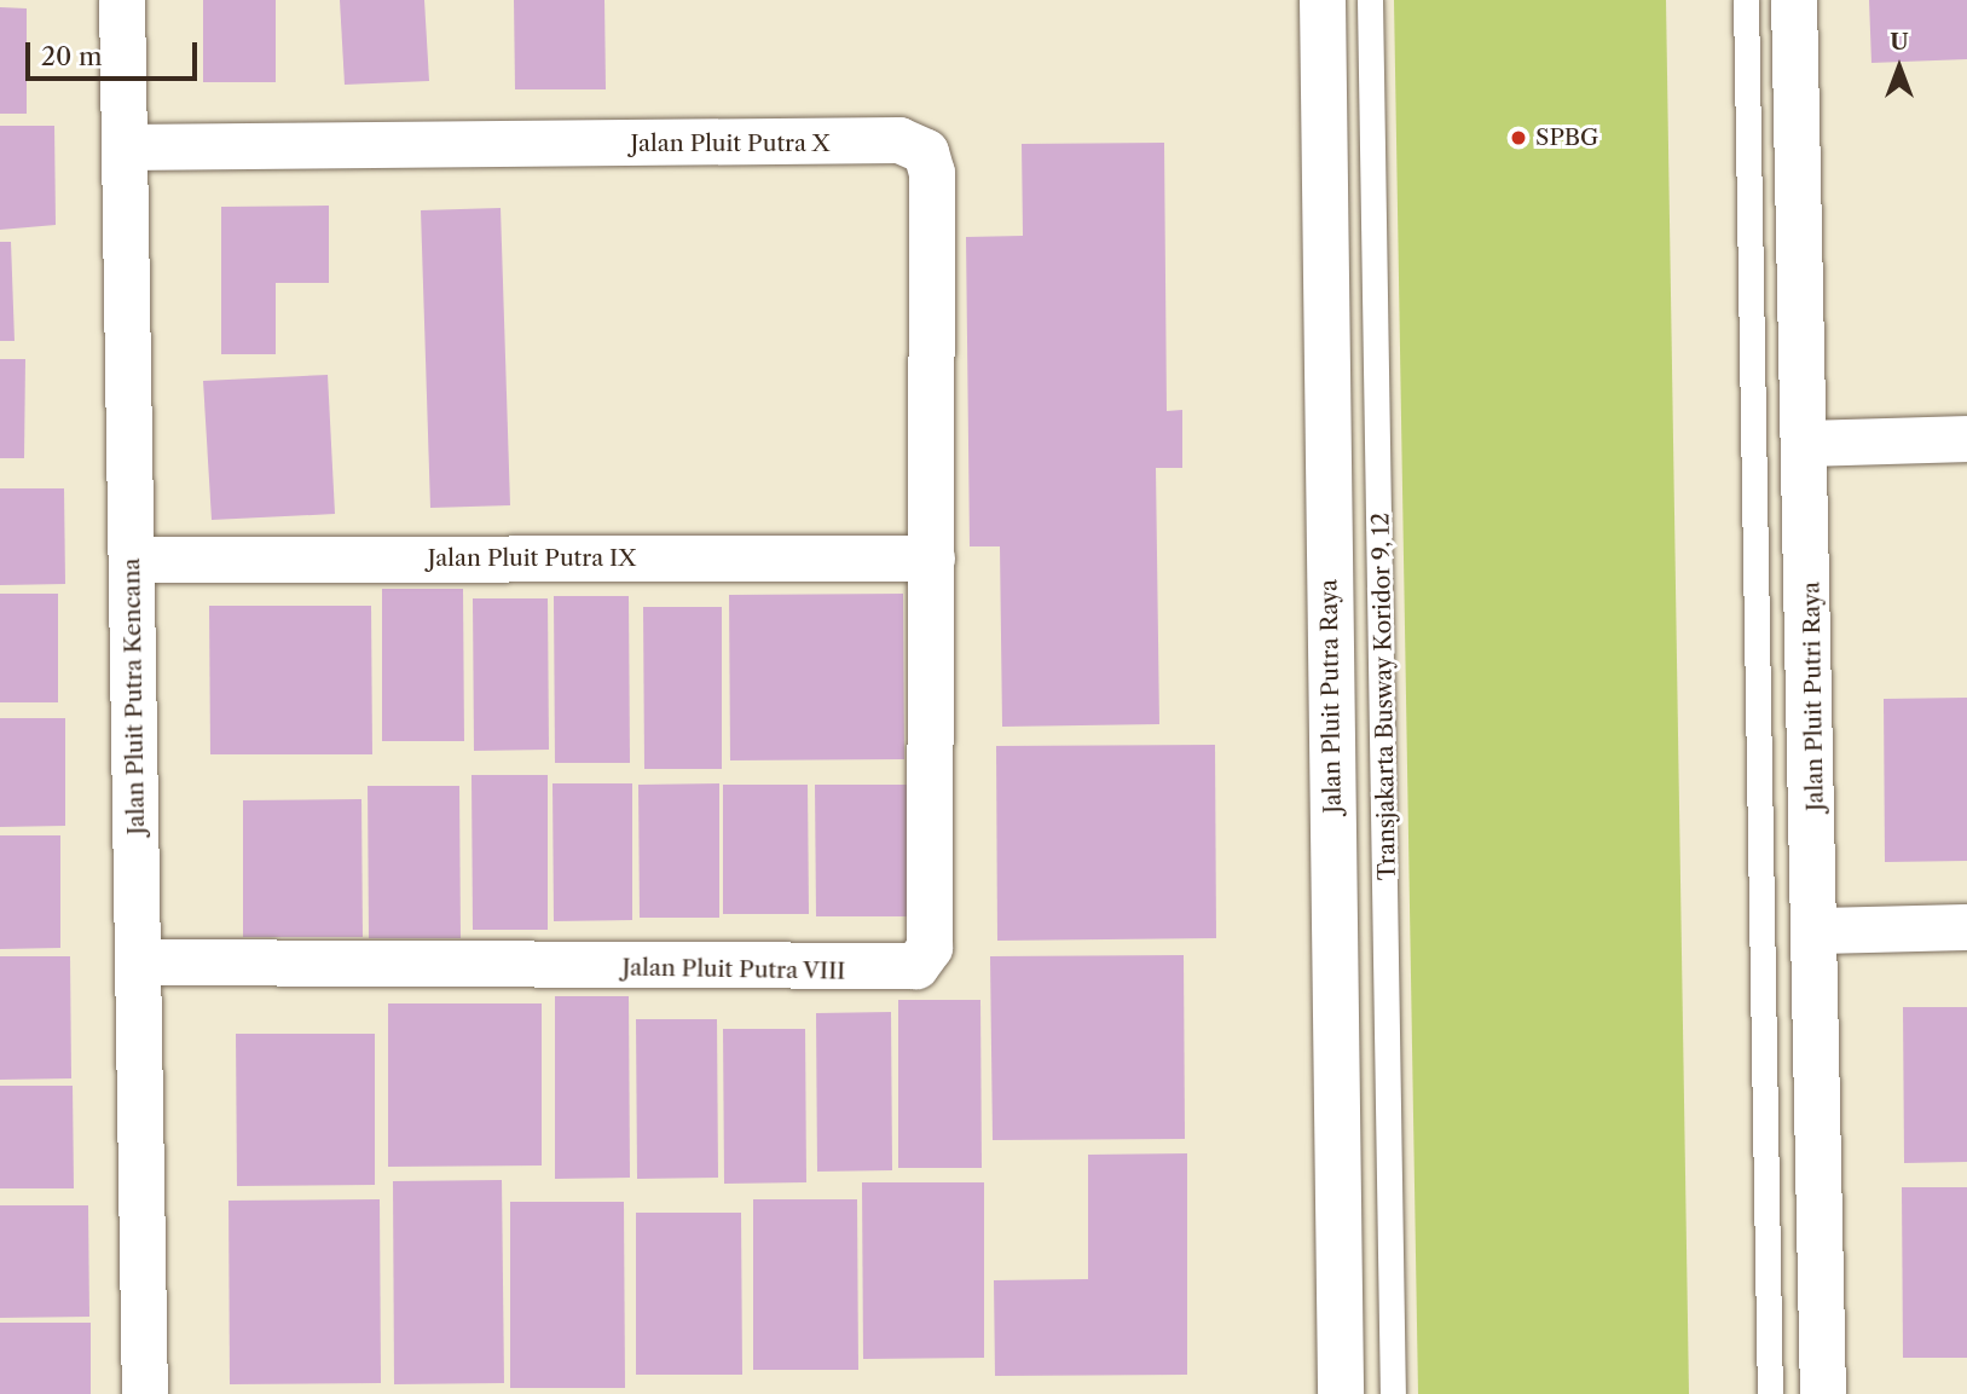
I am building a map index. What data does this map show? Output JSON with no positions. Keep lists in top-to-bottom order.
{
  "streets": {
    "street": [
      "Jalan Pluit Putra X",
      "Jalan Pluit Putra IX",
      "Jalan Pluit Putra Kencana",
      "Jalan Pluit Putra Raya",
      "Jalan Pluit Putri Raya",
      "Jalan Pluit Putra VIII"
    ],
    "lane": ["Transjakarta Busway Koridor 9, 12"]
  },
  "crossings": [
    ["Jalan Pluit Putra X", "Jalan Pluit Putra IX"],
    ["Jalan Pluit Putra X", "Jalan Pluit Putra Kencana"],
    ["Jalan Pluit Putra X", "Jalan Pluit Putra VIII"],
    ["Jalan Pluit Putra IX", "Jalan Pluit Putra Kencana"],
    ["Jalan Pluit Putra IX", "Jalan Pluit Putra VIII"],
    ["Jalan Pluit Putra Kencana", "Jalan Pluit Putra VIII"]
  ],
  "places": ["SPBG"],
  "scale_bar": "20 m",
  "north": "top"
}
